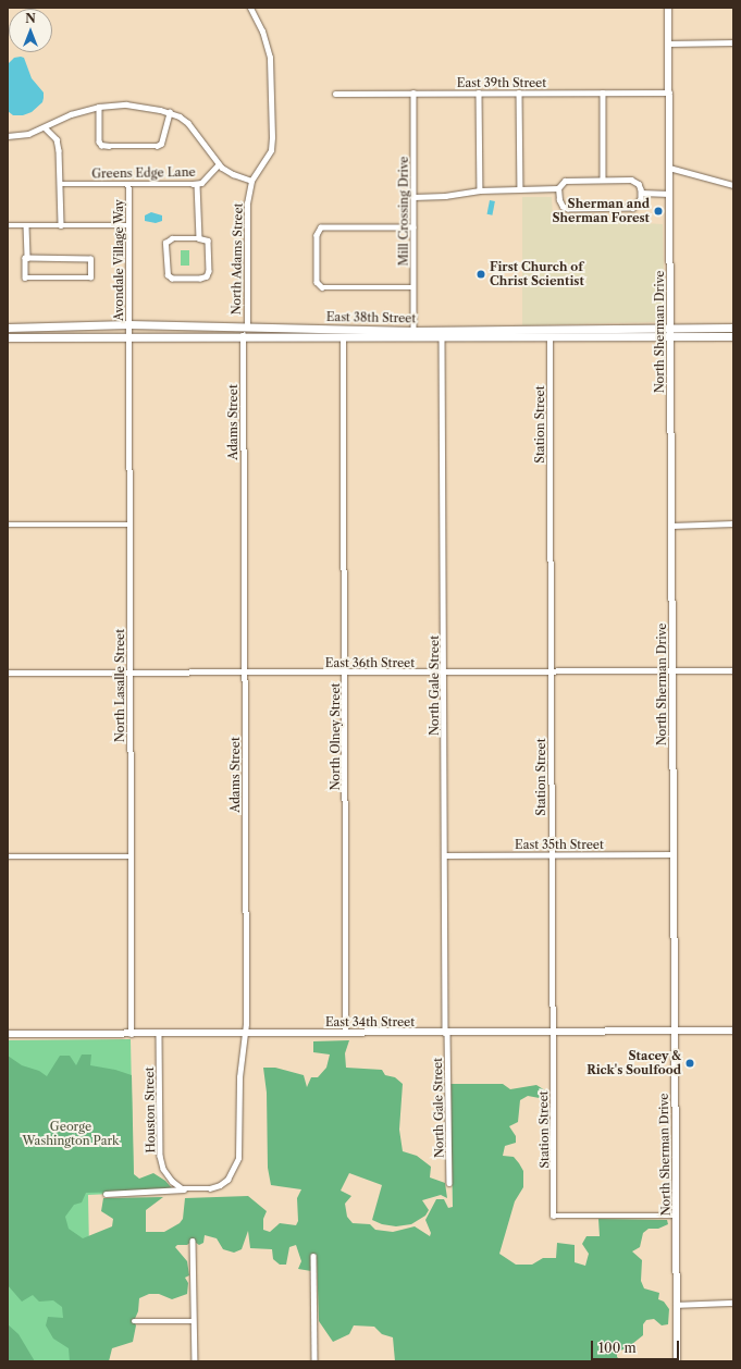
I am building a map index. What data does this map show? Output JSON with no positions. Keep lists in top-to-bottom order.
{
  "streets": {
    "main road": ["East 38th Street", "North Sherman Drive", "East 34th Street"],
    "street": [
      "East 39th Street",
      "Greens Edge Lane",
      "Mill Crossing Drive",
      "North Adams Street",
      "Avondale Village Way",
      "Adams Street",
      "Station Street",
      "East 36th Street",
      "North Lasalle Street",
      "North Gale Street",
      "North Olney Street",
      "East 35th Street",
      "Houston Street"
    ]
  },
  "crossings": [
    ["East 39th Street", "Mill Crossing Drive"],
    ["East 39th Street", "North Sherman Drive"],
    ["Greens Edge Lane", "Avondale Village Way"],
    ["Mill Crossing Drive", "East 38th Street"],
    ["North Adams Street", "East 38th Street"],
    ["Avondale Village Way", "East 38th Street"],
    ["Avondale Village Way", "North Lasalle Street"],
    ["East 38th Street", "North Sherman Drive"],
    ["East 38th Street", "Adams Street"],
    ["East 38th Street", "Station Street"],
    ["East 38th Street", "North Lasalle Street"],
    ["East 38th Street", "North Gale Street"],
    ["East 38th Street", "North Olney Street"],
    ["North Sherman Drive", "Station Street"],
    ["North Sherman Drive", "East 36th Street"],
    ["North Sherman Drive", "East 35th Street"],
    ["North Sherman Drive", "East 34th Street"],
    ["Adams Street", "East 36th Street"],
    ["Adams Street", "East 34th Street"],
    ["Adams Street", "Houston Street"],
    ["Station Street", "East 36th Street"],
    ["Station Street", "East 35th Street"],
    ["Station Street", "East 34th Street"],
    ["East 36th Street", "North Lasalle Street"],
    ["East 36th Street", "North Gale Street"],
    ["East 36th Street", "North Olney Street"],
    ["North Lasalle Street", "East 34th Street"],
    ["North Gale Street", "East 35th Street"],
    ["North Gale Street", "East 34th Street"],
    ["North Olney Street", "East 34th Street"],
    ["East 34th Street", "Houston Street"]
  ],
  "parks": ["George Washington Park"],
  "places": ["Sherman and Sherman Forest", "First Church of Christ Scientist", "Stacey & Rick's Soulfood"],
  "scale_bar": "100 m",
  "north": "top"
}
